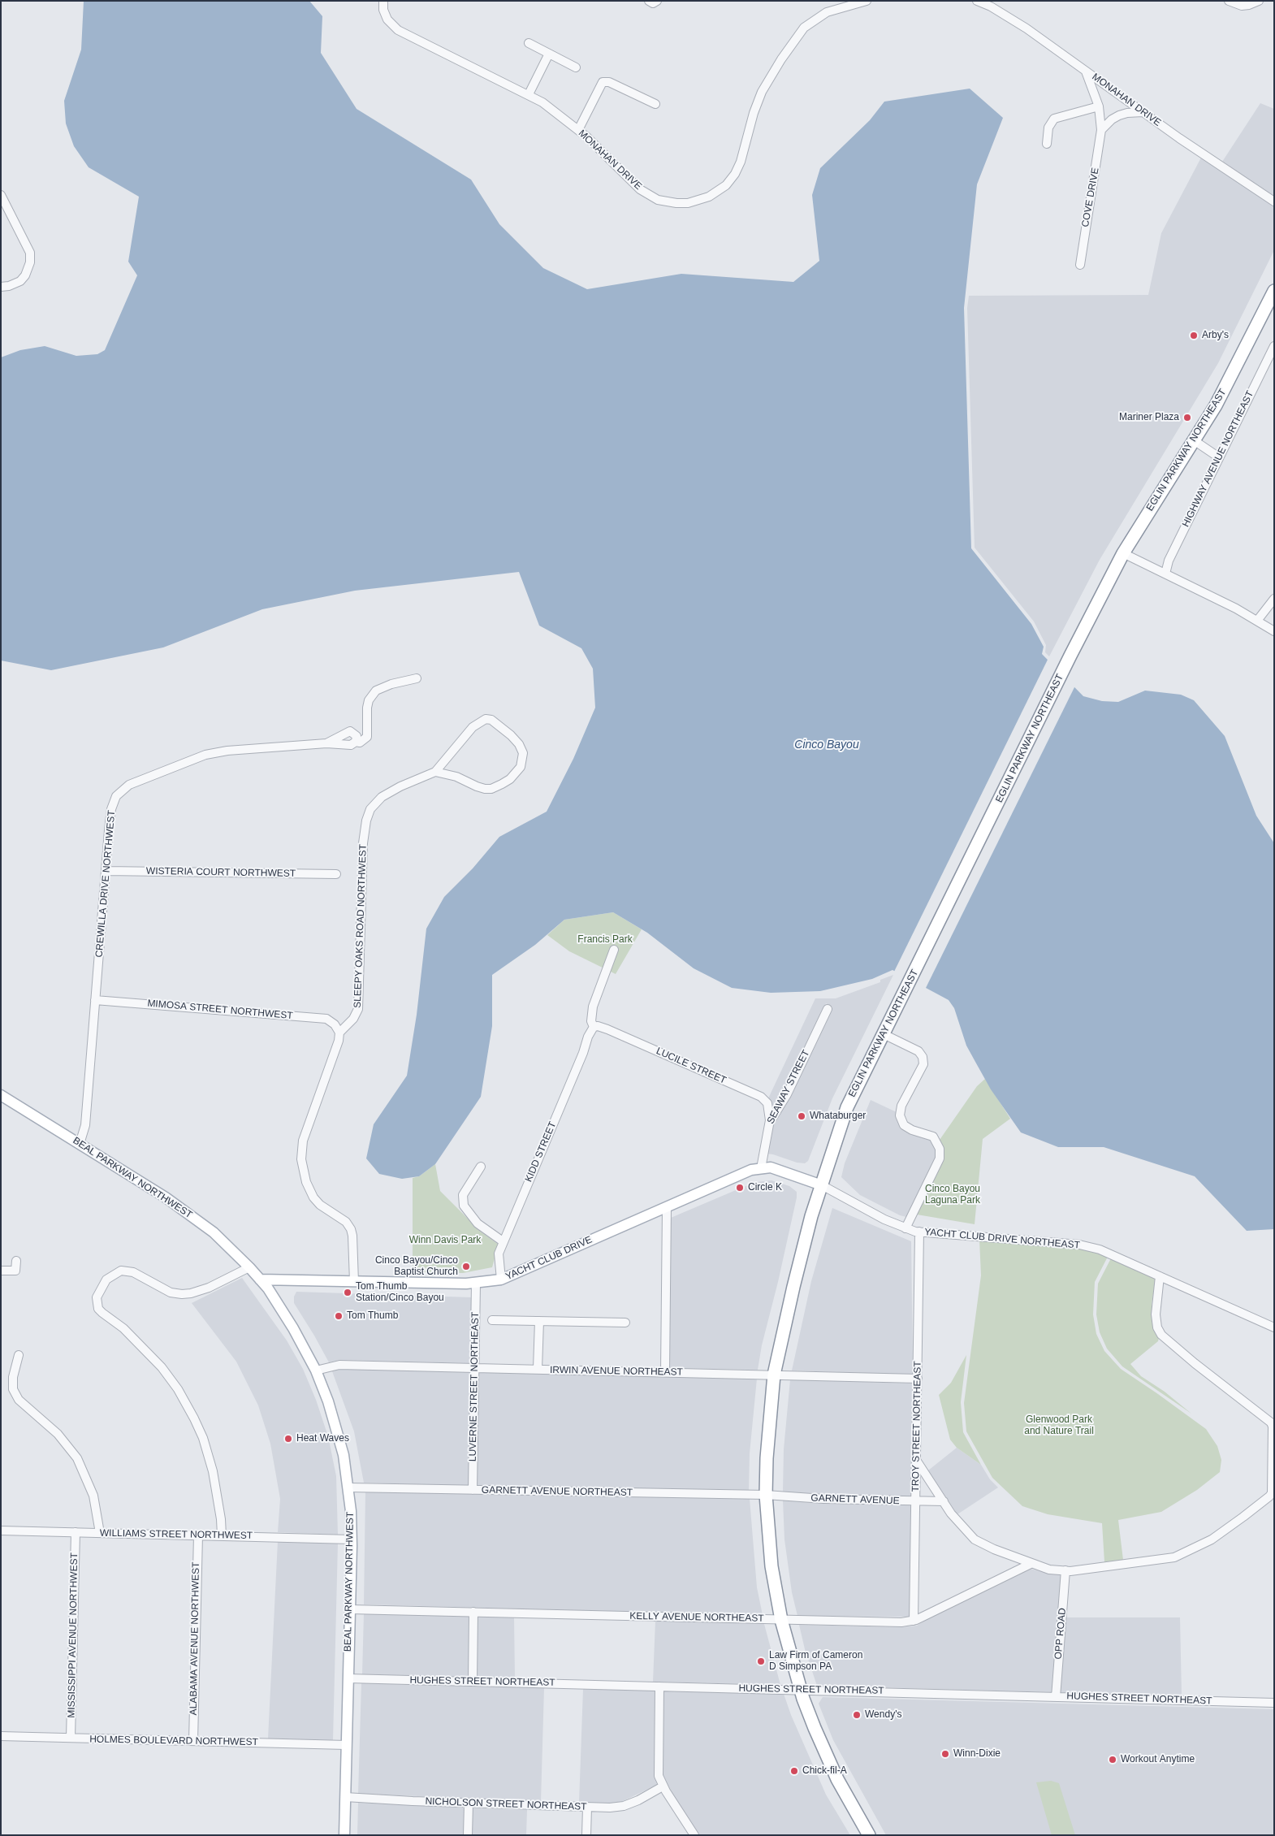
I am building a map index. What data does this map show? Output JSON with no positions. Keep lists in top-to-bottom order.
{
  "streets": {
    "highway": ["EGLIN PARKWAY NORTHEAST"],
    "main road": ["BEAL PARKWAY NORTHWEST", "YACHT CLUB DRIVE"],
    "street": [
      "MONAHAN DRIVE",
      "COVE DRIVE",
      "HIGHWAY AVENUE NORTHEAST",
      "WISTERIA COURT NORTHWEST",
      "CREWILLA DRIVE NORTHWEST",
      "SLEEPY OAKS ROAD NORTHWEST",
      "MIMOSA STREET NORTHWEST",
      "LUCILE STREET",
      "SEAWAY STREET",
      "KIDD STREET",
      "YACHT CLUB DRIVE NORTHEAST",
      "IRWIN AVENUE NORTHEAST",
      "LUVERNE STREET NORTHEAST",
      "TROY STREET NORTHEAST",
      "GARNETT AVENUE NORTHEAST",
      "GARNETT AVENUE",
      "WILLIAMS STREET NORTHWEST",
      "KELLY AVENUE NORTHEAST",
      "OPP ROAD",
      "MISSISSIPPI AVENUE NORTHWEST",
      "ALABAMA AVENUE NORTHWEST",
      "HUGHES STREET NORTHEAST",
      "HOLMES BOULEVARD NORTHWEST",
      "NICHOLSON STREET NORTHEAST"
    ]
  },
  "crossings": [
    ["MONAHAN DRIVE", "COVE DRIVE"],
    ["EGLIN PARKWAY NORTHEAST", "YACHT CLUB DRIVE NORTHEAST"],
    ["EGLIN PARKWAY NORTHEAST", "YACHT CLUB DRIVE"],
    ["EGLIN PARKWAY NORTHEAST", "IRWIN AVENUE NORTHEAST"],
    ["EGLIN PARKWAY NORTHEAST", "GARNETT AVENUE NORTHEAST"],
    ["EGLIN PARKWAY NORTHEAST", "GARNETT AVENUE"],
    ["EGLIN PARKWAY NORTHEAST", "KELLY AVENUE NORTHEAST"],
    ["EGLIN PARKWAY NORTHEAST", "HUGHES STREET NORTHEAST"],
    ["WISTERIA COURT NORTHWEST", "CREWILLA DRIVE NORTHWEST"],
    ["CREWILLA DRIVE NORTHWEST", "MIMOSA STREET NORTHWEST"],
    ["CREWILLA DRIVE NORTHWEST", "BEAL PARKWAY NORTHWEST"],
    ["SLEEPY OAKS ROAD NORTHWEST", "MIMOSA STREET NORTHWEST"],
    ["LUCILE STREET", "SEAWAY STREET"],
    ["LUCILE STREET", "KIDD STREET"],
    ["SEAWAY STREET", "YACHT CLUB DRIVE"],
    ["KIDD STREET", "YACHT CLUB DRIVE"],
    ["BEAL PARKWAY NORTHWEST", "YACHT CLUB DRIVE"],
    ["BEAL PARKWAY NORTHWEST", "IRWIN AVENUE NORTHEAST"],
    ["BEAL PARKWAY NORTHWEST", "GARNETT AVENUE NORTHEAST"],
    ["BEAL PARKWAY NORTHWEST", "WILLIAMS STREET NORTHWEST"],
    ["BEAL PARKWAY NORTHWEST", "KELLY AVENUE NORTHEAST"],
    ["BEAL PARKWAY NORTHWEST", "HUGHES STREET NORTHEAST"],
    ["BEAL PARKWAY NORTHWEST", "HOLMES BOULEVARD NORTHWEST"],
    ["BEAL PARKWAY NORTHWEST", "NICHOLSON STREET NORTHEAST"],
    ["YACHT CLUB DRIVE NORTHEAST", "YACHT CLUB DRIVE"],
    ["YACHT CLUB DRIVE NORTHEAST", "TROY STREET NORTHEAST"],
    ["YACHT CLUB DRIVE", "LUVERNE STREET NORTHEAST"],
    ["IRWIN AVENUE NORTHEAST", "LUVERNE STREET NORTHEAST"],
    ["IRWIN AVENUE NORTHEAST", "TROY STREET NORTHEAST"],
    ["LUVERNE STREET NORTHEAST", "GARNETT AVENUE NORTHEAST"],
    ["TROY STREET NORTHEAST", "GARNETT AVENUE"],
    ["TROY STREET NORTHEAST", "KELLY AVENUE NORTHEAST"],
    ["GARNETT AVENUE NORTHEAST", "GARNETT AVENUE"],
    ["WILLIAMS STREET NORTHWEST", "MISSISSIPPI AVENUE NORTHWEST"],
    ["WILLIAMS STREET NORTHWEST", "ALABAMA AVENUE NORTHWEST"],
    ["OPP ROAD", "HUGHES STREET NORTHEAST"],
    ["MISSISSIPPI AVENUE NORTHWEST", "HOLMES BOULEVARD NORTHWEST"],
    ["ALABAMA AVENUE NORTHWEST", "HOLMES BOULEVARD NORTHWEST"]
  ],
  "water": ["Cinco Bayou"],
  "parks": [
    "Francis Park",
    "Cinco Bayou Laguna Park",
    "Winn Davis Park",
    "Glenwood Park and Nature Trail"
  ],
  "places": [
    "Arby's",
    "Mariner Plaza",
    "Whataburger",
    "Circle K",
    "Cinco Bayou/Cinco Baptist Church",
    "Tom Thumb Station/Cinco Bayou",
    "Tom Thumb",
    "Heat Waves",
    "Law Firm of Cameron D Simpson PA",
    "Wendy's",
    "Winn-Dixie",
    "Workout Anytime",
    "Chick-fil-A"
  ]
}
